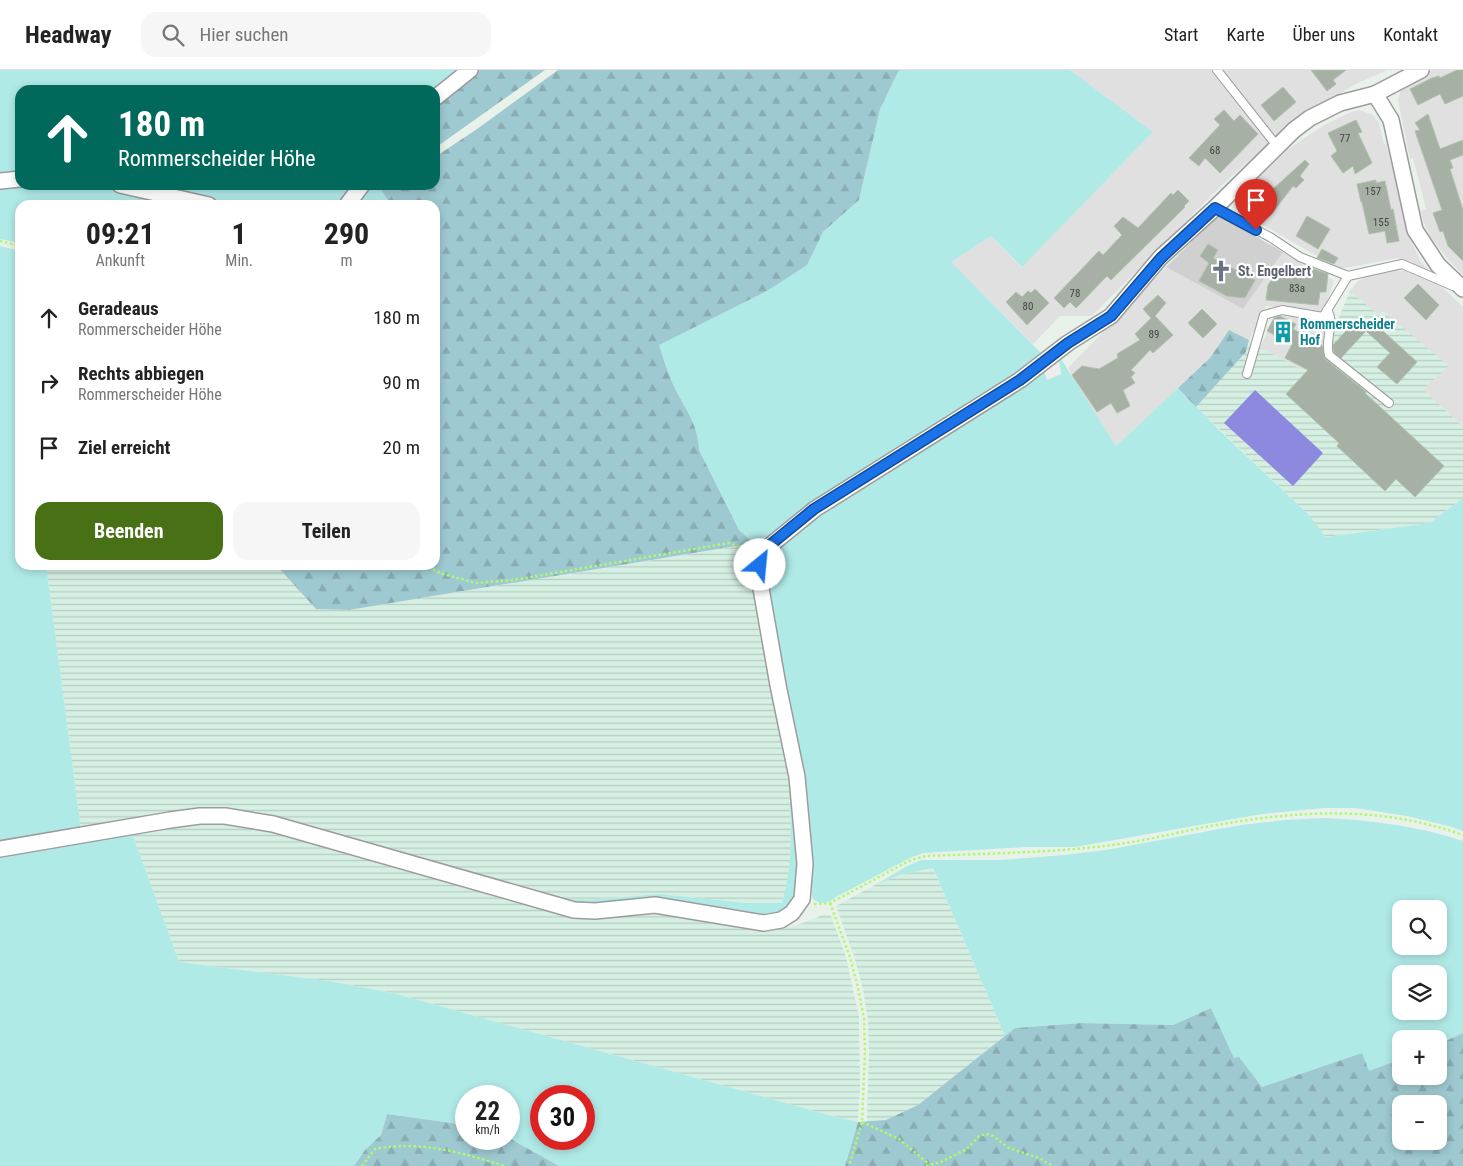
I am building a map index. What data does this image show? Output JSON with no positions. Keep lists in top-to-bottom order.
{
  "places": {
    "church": ["St. Engelbert"],
    "building": ["Rommerscheider Hof"]
  },
  "house_numbers": [
    "77",
    "68",
    "157",
    "155",
    "83a",
    "78",
    "80",
    "89"
  ],
  "page": {
    "header": "Headway",
    "search": "Hier suchen",
    "nav": [
      "Start",
      "Karte",
      "Über uns",
      "Kontakt"
    ],
    "turn": ["180 m", "Rommerscheider Höhe"],
    "eta": [
      "09:21",
      "Ankunft",
      "1",
      "Min.",
      "290",
      "m"
    ],
    "list": [
      {
        "name": "Geradeaus",
        "note": "Rommerscheider Höhe",
        "value": "180 m"
      },
      {
        "name": "Rechts abbiegen",
        "note": "Rommerscheider Höhe",
        "value": "90 m"
      },
      {
        "name": "Ziel erreicht",
        "value": "20 m"
      }
    ],
    "buttons": ["Beenden", "Teilen"],
    "map_buttons": ["+", "−"],
    "speed": "22 km/h",
    "limit": "30"
  }
}
